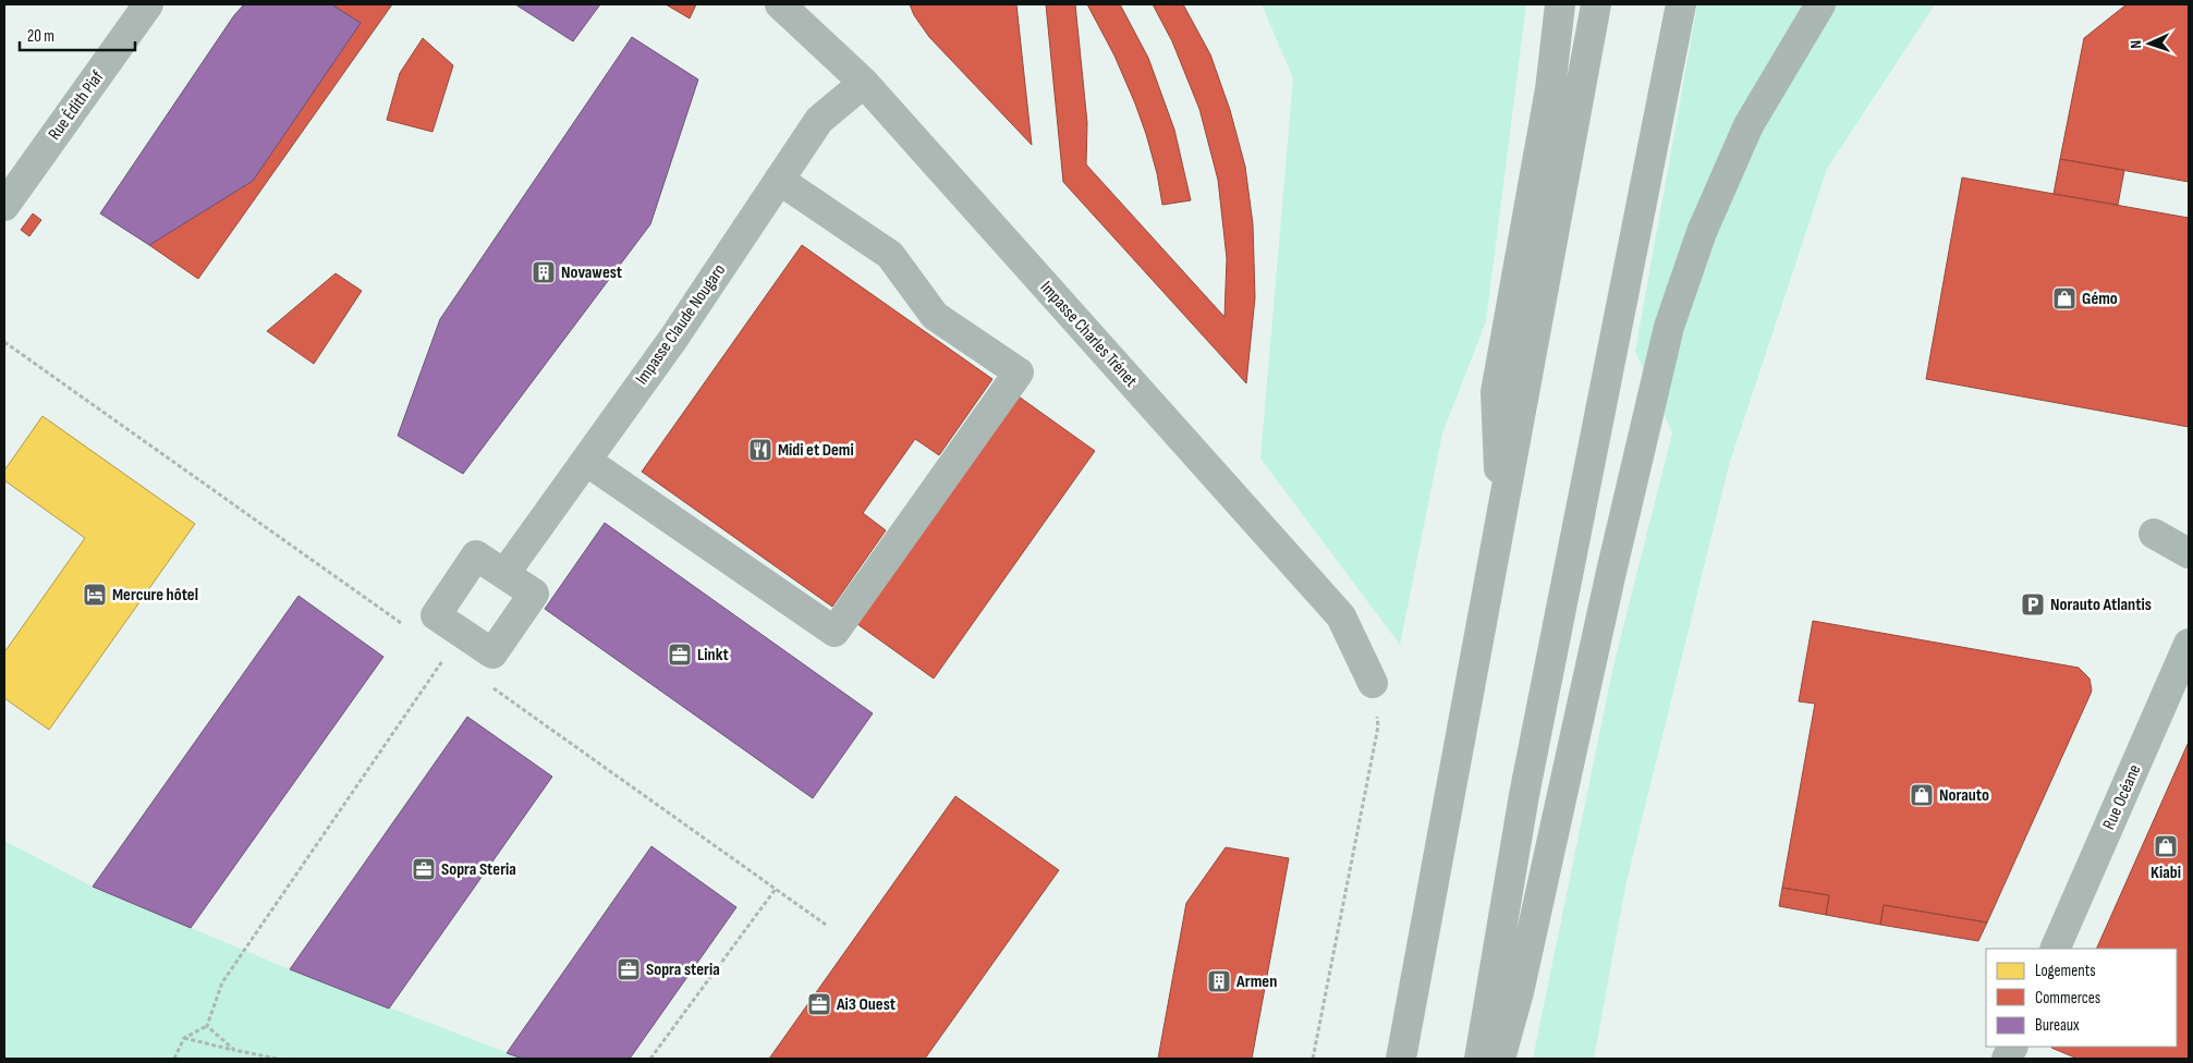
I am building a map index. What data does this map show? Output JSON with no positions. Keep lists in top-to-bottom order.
{
  "streets": {
    "street": [
      "Rue Édith Piaf",
      "Impasse Claude Nougaro",
      "Impasse Charles Trénet",
      "Rue Océane"
    ]
  },
  "crossings": [
    ["Impasse Claude Nougaro", "Impasse Charles Trénet"]
  ],
  "places": {
    "building": ["Novawest", "Armen"],
    "shop": ["Gémo", "Norauto", "Kiabi"],
    "restaurant": ["Midi et Demi"],
    "hotel": ["Mercure hôtel"],
    "parking": ["Norauto Atlantis"],
    "office": [
      "Linkt",
      "Sopra Steria",
      "Sopra steria",
      "Ai3 Ouest"
    ]
  },
  "legend": ["Logements", "Commerces", "Bureaux"],
  "scale_bar": "20 m",
  "north": "left"
}
